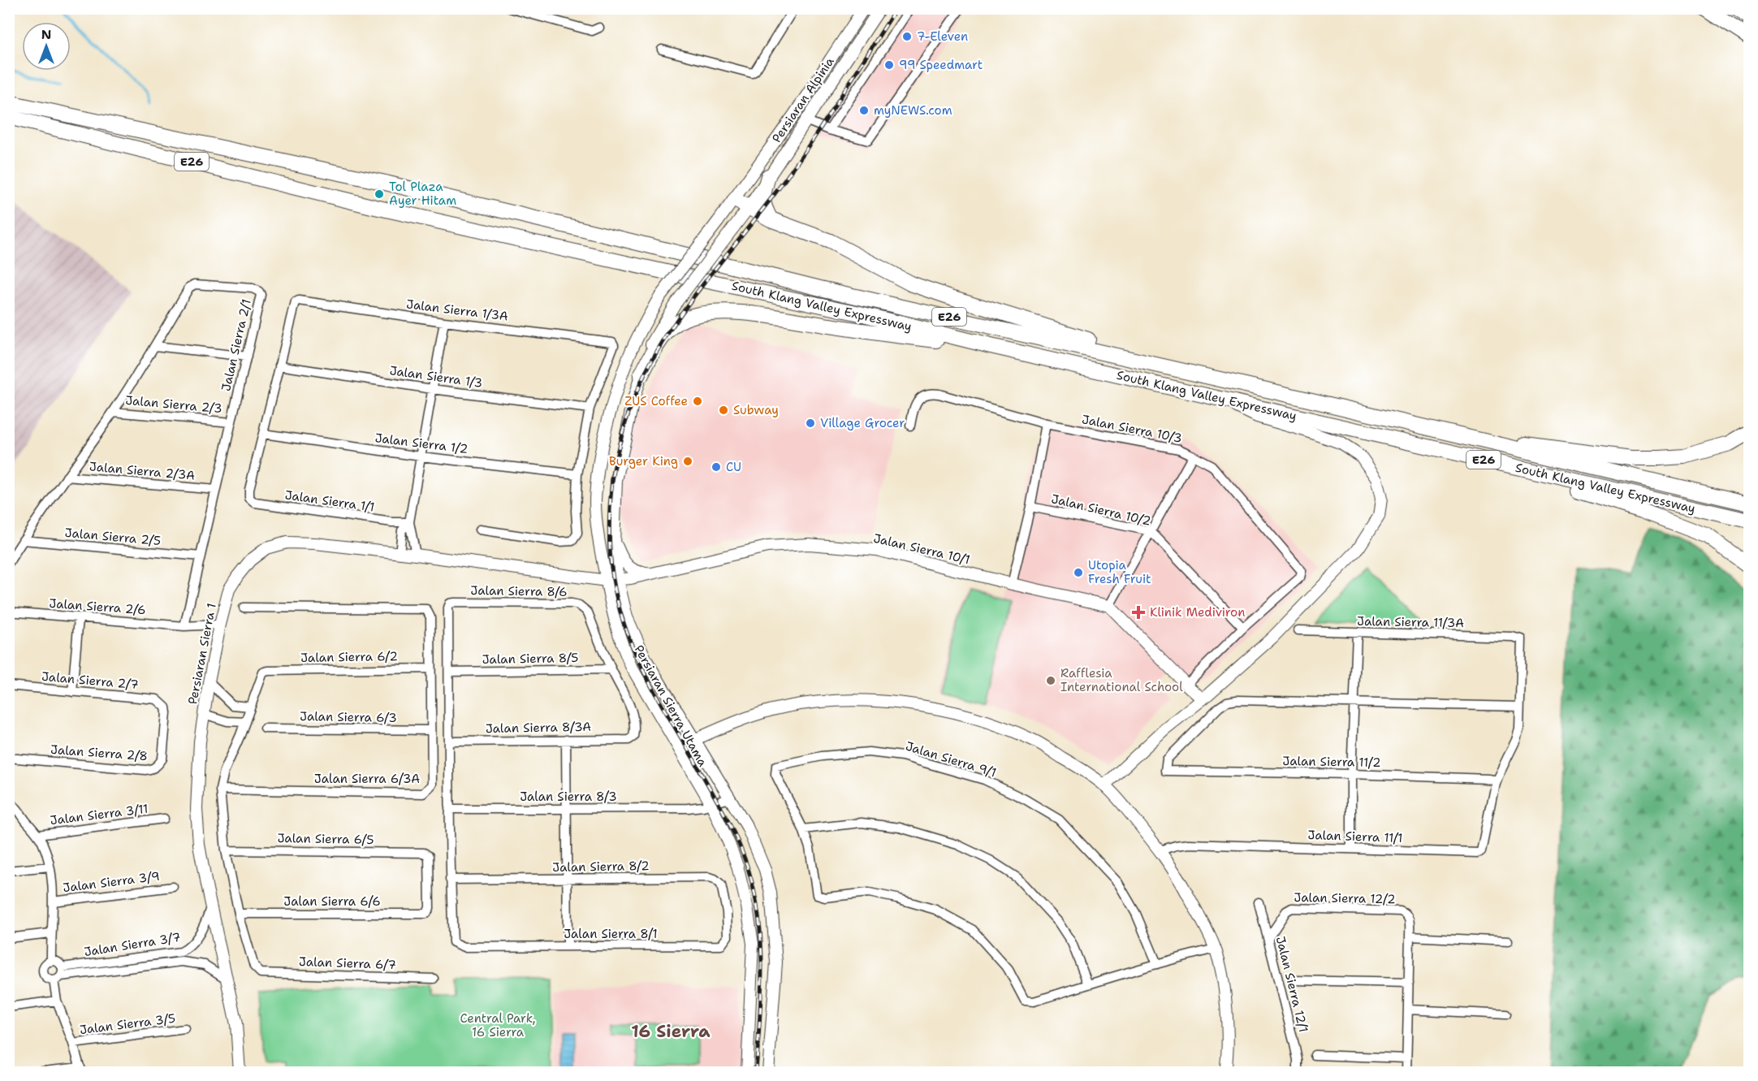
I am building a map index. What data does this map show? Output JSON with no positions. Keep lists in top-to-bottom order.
{
  "streets": {
    "highway": ["E26", "South Klang Valley Expressway"],
    "street": [
      "Persiaran Alpinia",
      "Jalan Sierra 1/3A",
      "Jalan Sierra 2/1",
      "Jalan Sierra 1/3",
      "Jalan Sierra 2/3",
      "Jalan Sierra 10/3",
      "Jalan Sierra 1/2",
      "Jalan Sierra 2/3A",
      "Jalan Sierra 1/1",
      "Jalan Sierra 10/2",
      "Jalan Sierra 2/5",
      "Jalan Sierra 10/1",
      "Jalan Sierra 8/6",
      "Jalan Sierra 2/6",
      "Jalan Sierra 11/3A",
      "Persiaran Sierra 1",
      "Jalan Sierra 6/2",
      "Jalan Sierra 8/5",
      "Jalan Sierra 2/7",
      "Persiaran Sierra Utama",
      "Jalan Sierra 6/3",
      "Jalan Sierra 8/3A",
      "Jalan Sierra 2/8",
      "Jalan Sierra 9/1",
      "Jalan Sierra 11/2",
      "Jalan Sierra 6/3A",
      "Jalan Sierra 8/3",
      "Jalan Sierra 3/11",
      "Jalan Sierra 11/1",
      "Jalan Sierra 6/5",
      "Jalan Sierra 8/2",
      "Jalan Sierra 3/9",
      "Jalan Sierra 12/2",
      "Jalan Sierra 6/6",
      "Jalan Sierra 8/1",
      "Jalan Sierra 3/7",
      "Jalan Sierra 6/7",
      "Jalan Sierra 12/1",
      "Jalan Sierra 3/5"
    ]
  },
  "crossings": [
    ["Persiaran Alpinia", "Persiaran Sierra Utama"],
    ["Jalan Sierra 1/3A", "Jalan Sierra 1/3"],
    ["Jalan Sierra 2/1", "Jalan Sierra 2/3"],
    ["Jalan Sierra 2/1", "Jalan Sierra 2/3A"],
    ["Jalan Sierra 2/1", "Jalan Sierra 2/5"],
    ["Jalan Sierra 2/1", "Jalan Sierra 2/6"],
    ["Jalan Sierra 10/3", "Jalan Sierra 10/2"],
    ["Jalan Sierra 1/2", "Jalan Sierra 1/1"],
    ["Jalan Sierra 10/1", "Persiaran Sierra 1"],
    ["Jalan Sierra 10/1", "Persiaran Sierra Utama"],
    ["Jalan Sierra 8/6", "Jalan Sierra 8/5"],
    ["Jalan Sierra 8/6", "Jalan Sierra 8/3A"],
    ["Jalan Sierra 2/6", "Persiaran Sierra 1"],
    ["Persiaran Sierra 1", "Persiaran Sierra Utama"],
    ["Persiaran Sierra 1", "Jalan Sierra 3/7"],
    ["Jalan Sierra 6/2", "Jalan Sierra 6/3A"],
    ["Jalan Sierra 8/5", "Jalan Sierra 8/3A"],
    ["Jalan Sierra 2/7", "Jalan Sierra 2/8"],
    ["Persiaran Sierra Utama", "Jalan Sierra 8/3"],
    ["Jalan Sierra 6/3", "Jalan Sierra 6/3A"],
    ["Jalan Sierra 11/2", "Jalan Sierra 11/1"],
    ["Jalan Sierra 6/5", "Jalan Sierra 6/6"],
    ["Jalan Sierra 8/2", "Jalan Sierra 8/1"],
    ["Jalan Sierra 12/2", "Jalan Sierra 12/1"],
    ["Jalan Sierra 6/6", "Jalan Sierra 6/7"]
  ],
  "districts": ["16 Sierra"],
  "parks": ["Central Park, 16 Sierra"],
  "places": {
    "other": [
      "7-Eleven",
      "99 Speedmart",
      "myNEWS.com",
      "Tol Plaza Ayer Hitam",
      "ZUS Coffee",
      "Subway",
      "Village Grocer",
      "Burger King",
      "CU",
      "Utopia Fresh Fruit",
      "Rafflesia International School"
    ],
    "health": ["Klinik Mediviron"]
  },
  "north": "top"
}
